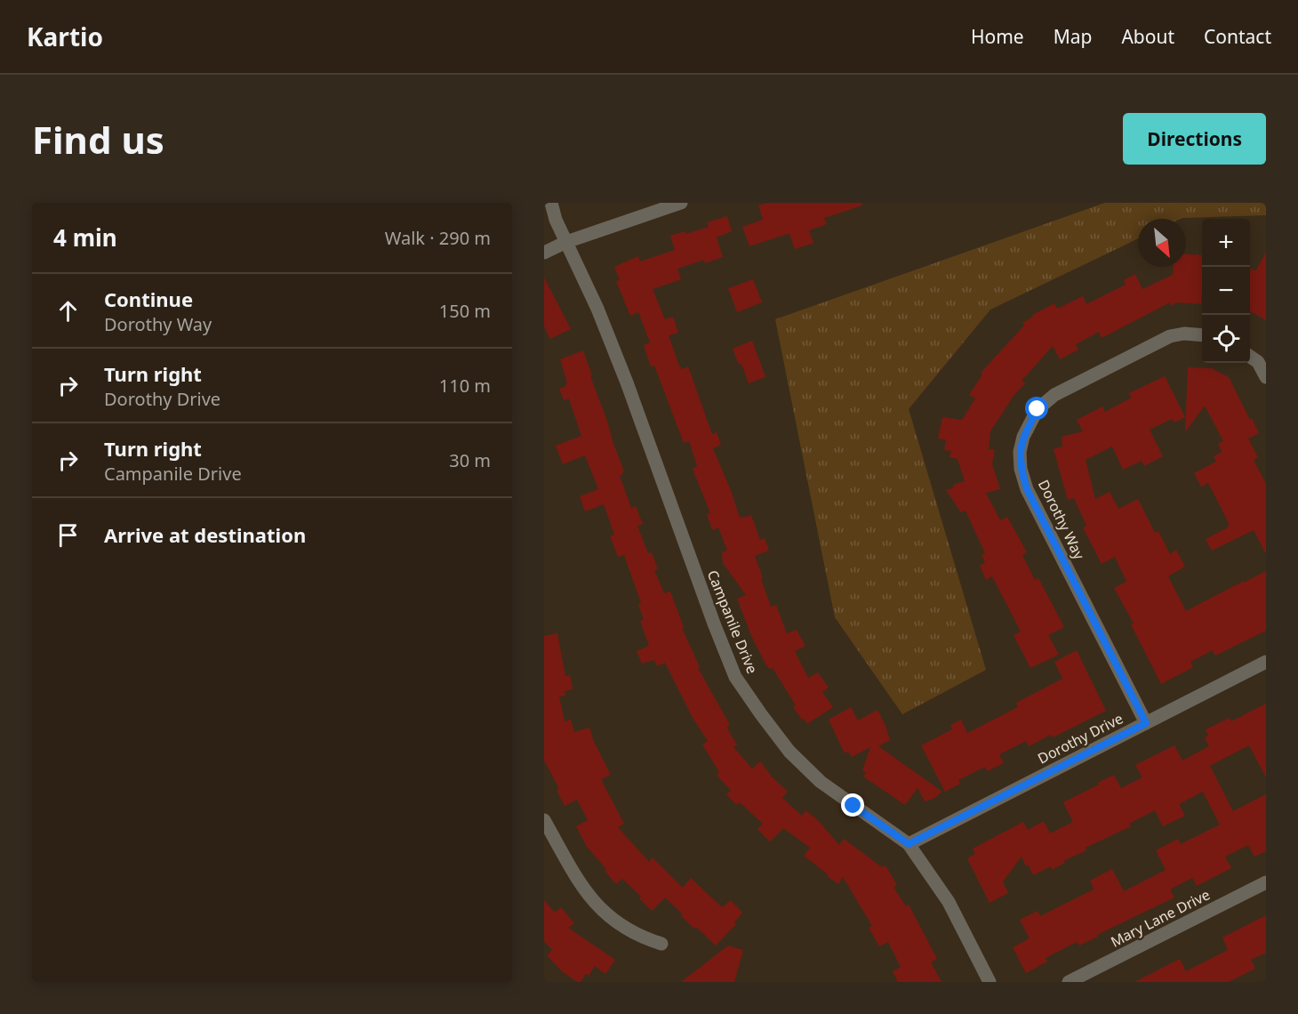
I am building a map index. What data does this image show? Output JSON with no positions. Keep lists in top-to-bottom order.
{
  "streets": {
    "street": [
      "Dorothy Way",
      "Campanile Drive",
      "Dorothy Drive",
      "Mary Lane Drive"
    ]
  },
  "crossings": [
    ["Dorothy Way", "Dorothy Drive"],
    ["Campanile Drive", "Dorothy Drive"]
  ],
  "north": "bottom right",
  "page": {
    "header": "Kartio",
    "nav": [
      "Home",
      "Map",
      "About",
      "Contact"
    ],
    "buttons": "Directions",
    "title": "Find us",
    "heading": ["4 min", "Walk · 290 m"],
    "map_buttons": ["+", "−"],
    "list": [
      ["Continue", "Dorothy Way", "150 m"],
      ["Turn right", "Dorothy Drive", "110 m"],
      ["Turn right", "Campanile Drive", "30 m"],
      "Arrive at destination"
    ]
  }
}
